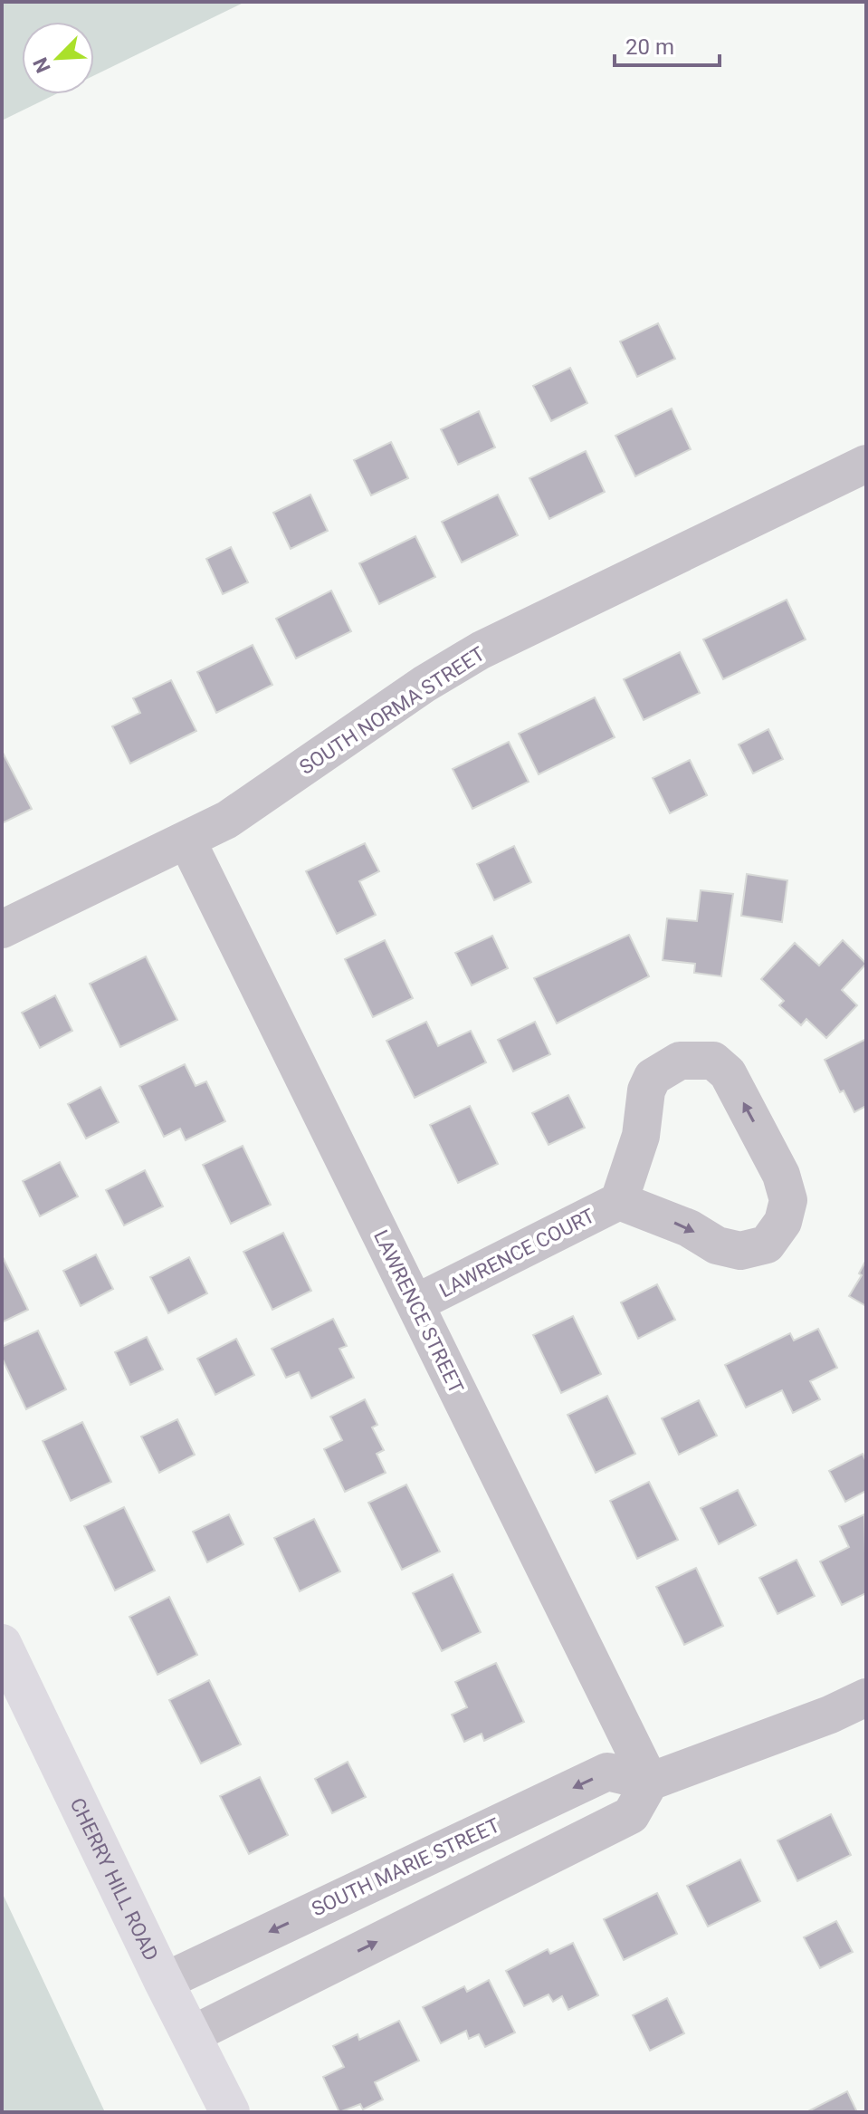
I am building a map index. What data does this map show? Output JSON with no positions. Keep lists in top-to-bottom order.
{
  "streets": {
    "main road": ["CHERRY HILL ROAD"],
    "street": [
      "SOUTH NORMA STREET",
      "LAWRENCE COURT",
      "LAWRENCE STREET",
      "SOUTH MARIE STREET"
    ]
  },
  "crossings": [
    ["SOUTH NORMA STREET", "LAWRENCE STREET"],
    ["LAWRENCE COURT", "LAWRENCE STREET"],
    ["LAWRENCE STREET", "SOUTH MARIE STREET"],
    ["SOUTH MARIE STREET", "CHERRY HILL ROAD"]
  ],
  "scale_bar": "20 m",
  "north": "bottom left"
}
